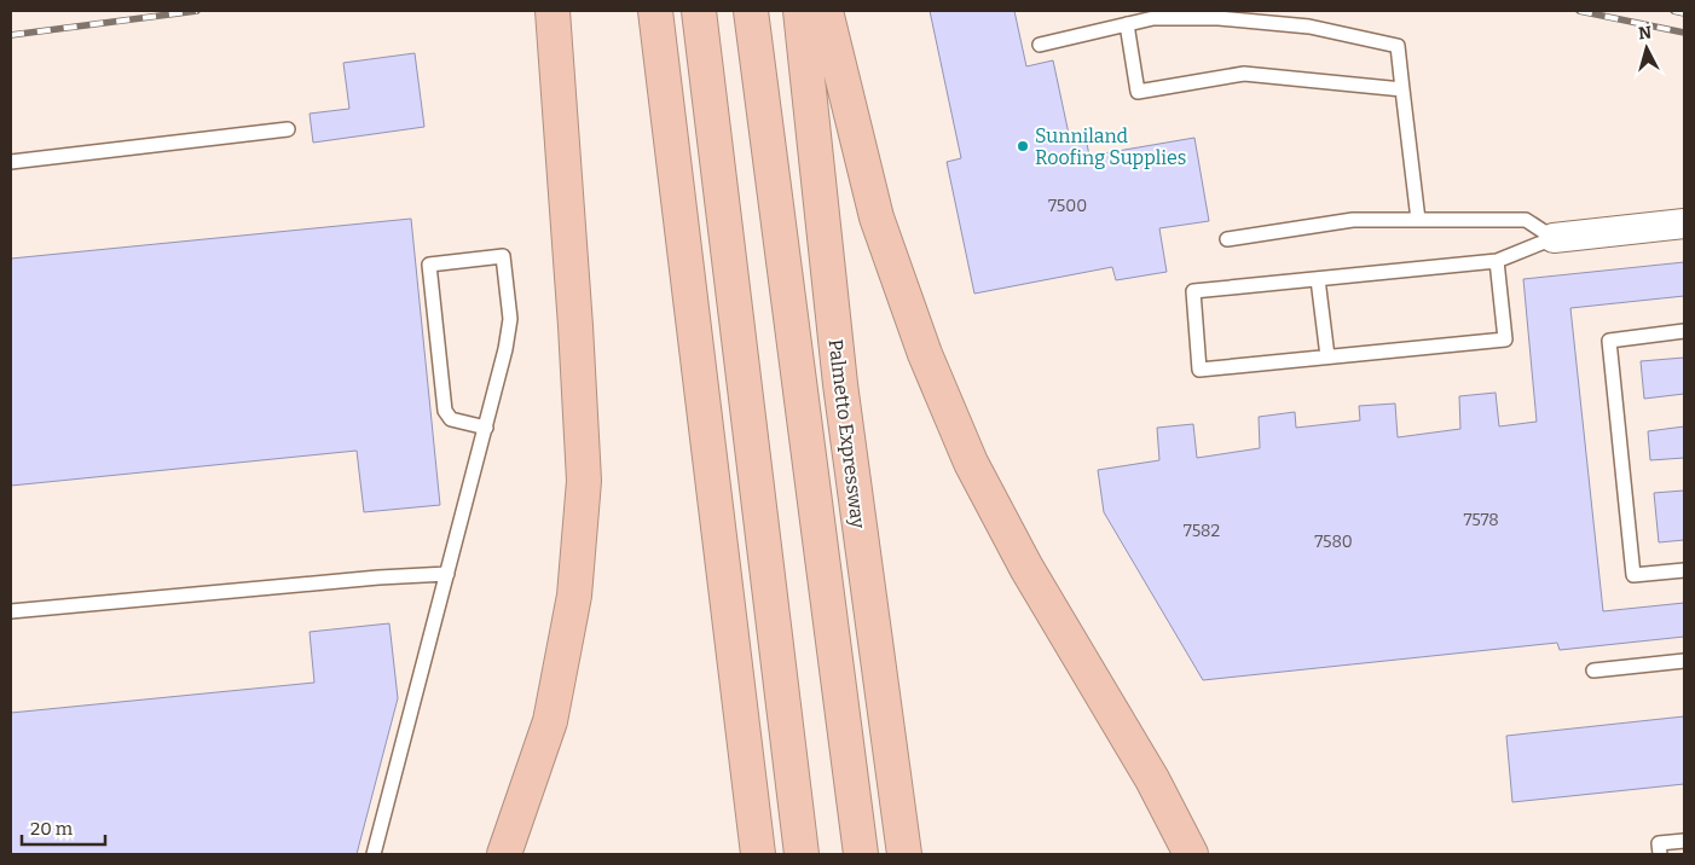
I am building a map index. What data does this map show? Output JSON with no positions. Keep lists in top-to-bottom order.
{
  "streets": {
    "highway": ["Palmetto Expressway"]
  },
  "places": ["Sunniland Roofing Supplies"],
  "house_numbers": [
    "7500",
    "7578",
    "7582",
    "7580"
  ],
  "scale_bar": "20 m",
  "north": "top"
}
